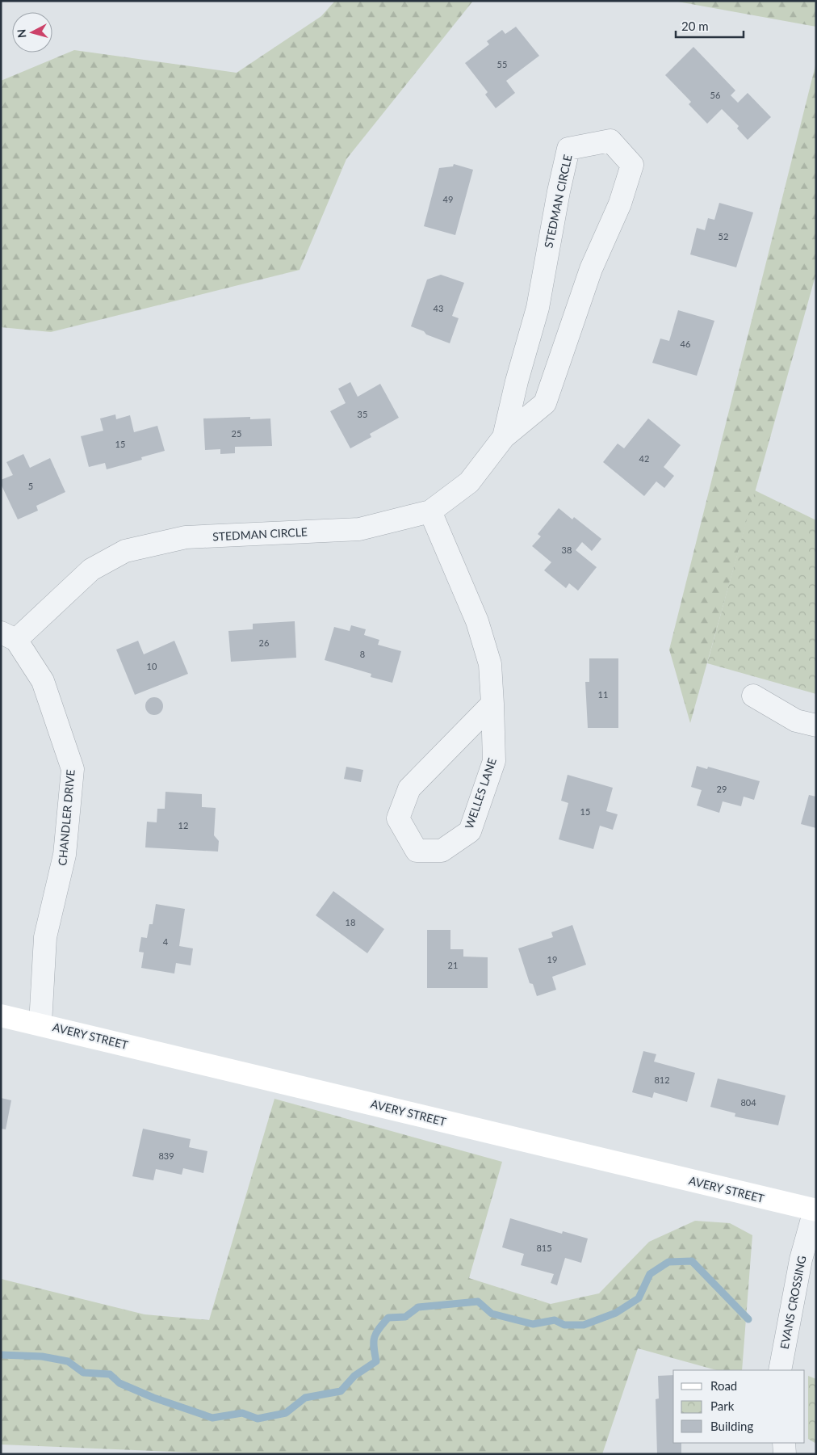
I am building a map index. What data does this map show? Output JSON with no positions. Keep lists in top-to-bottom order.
{
  "streets": {
    "main road": ["AVERY STREET"],
    "street": [
      "STEDMAN CIRCLE",
      "WELLES LANE",
      "CHANDLER DRIVE",
      "EVANS CROSSING"
    ]
  },
  "crossings": [
    ["STEDMAN CIRCLE", "WELLES LANE"],
    ["STEDMAN CIRCLE", "CHANDLER DRIVE"],
    ["CHANDLER DRIVE", "AVERY STREET"],
    ["AVERY STREET", "EVANS CROSSING"]
  ],
  "house_numbers": [
    "55",
    "56",
    "49",
    "52",
    "43",
    "46",
    "35",
    "25",
    "15",
    "42",
    "5",
    "38",
    "26",
    "8",
    "10",
    "11",
    "29",
    "15",
    "12",
    "18",
    "4",
    "19",
    "21",
    "812",
    "804",
    "839",
    "815"
  ],
  "legend": ["Road", "Park", "Building"],
  "scale_bar": "20 m",
  "north": "left"
}
